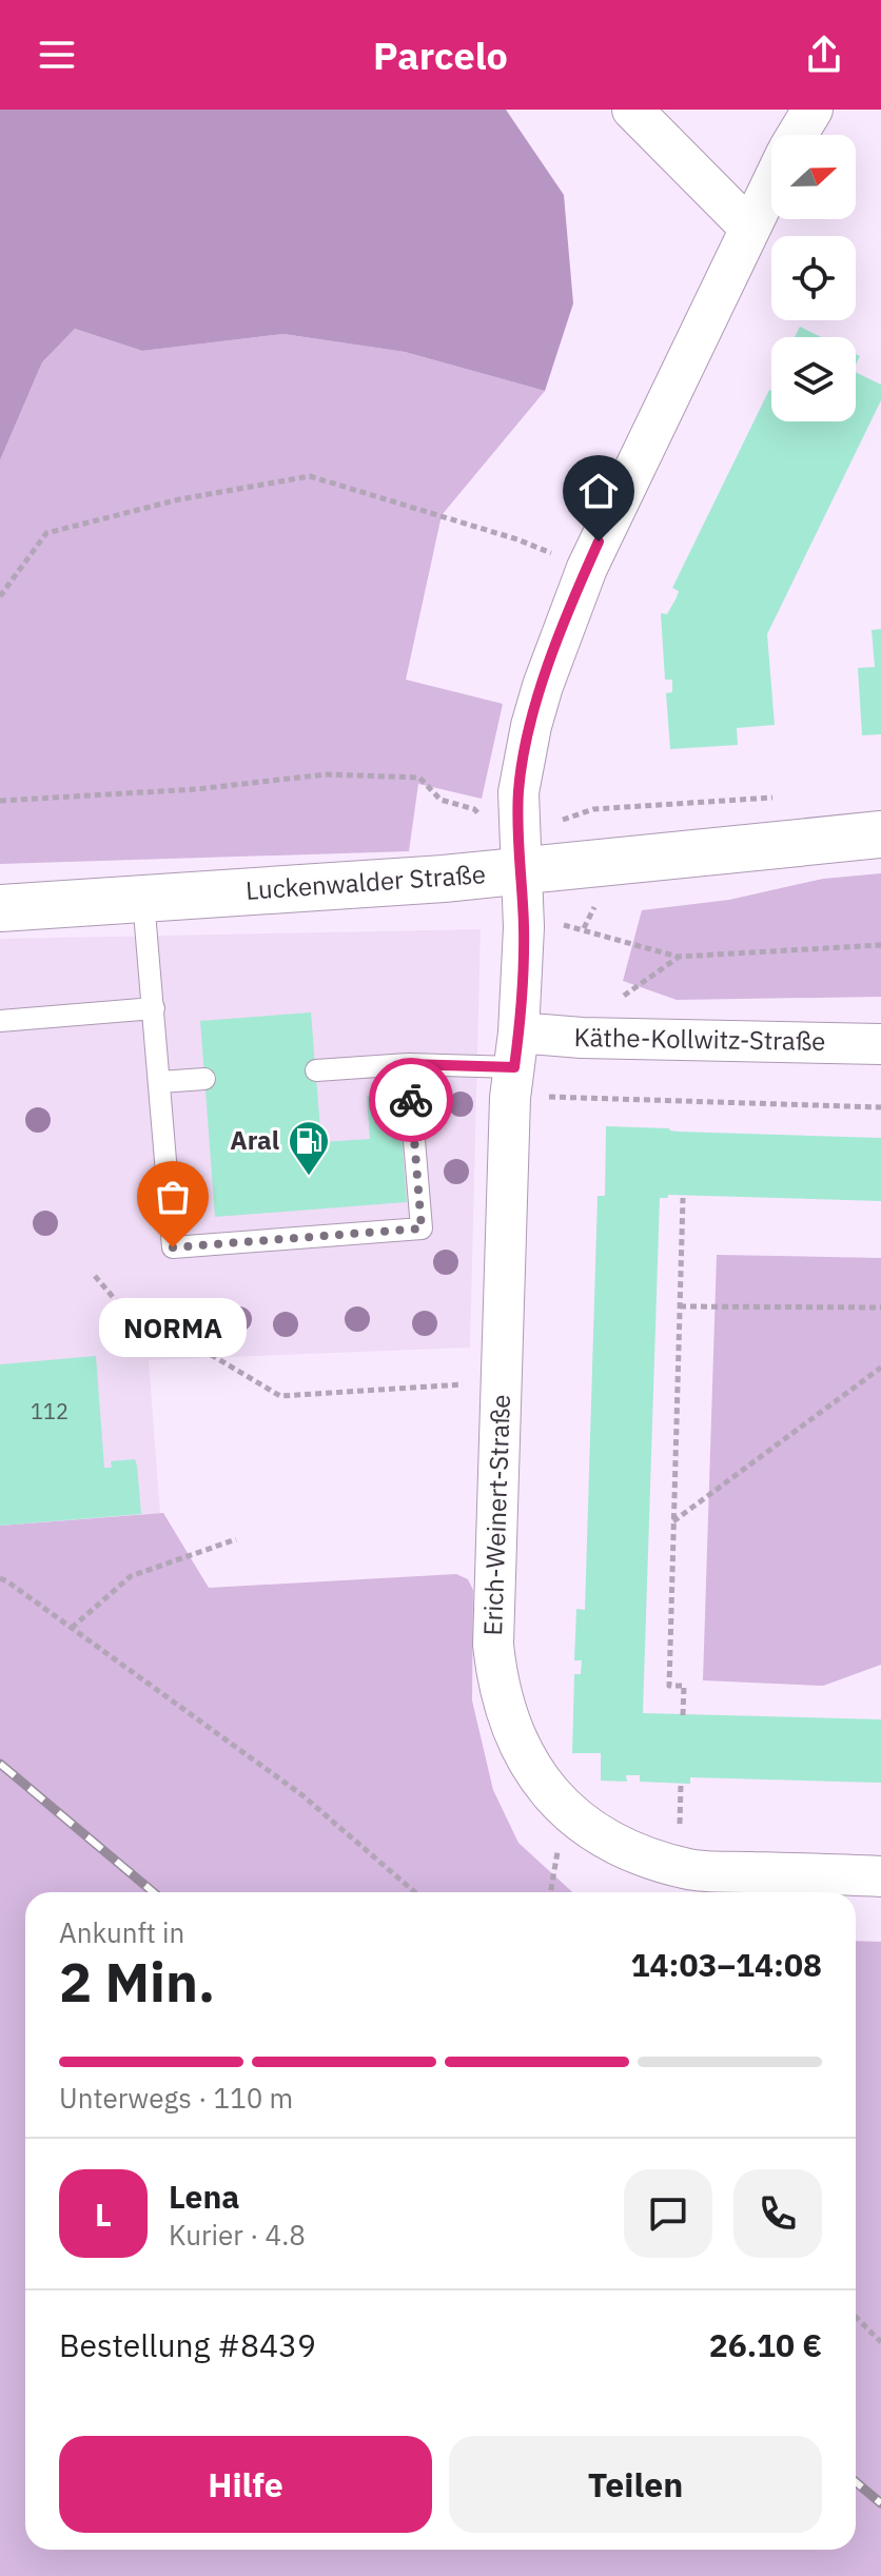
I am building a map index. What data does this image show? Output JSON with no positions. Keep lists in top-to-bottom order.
{
  "streets": {
    "main road": ["Luckenwalder Straße"],
    "street": ["Käthe-Kollwitz-Straße", "Erich-Weinert-Straße"]
  },
  "crossings": [
    ["Luckenwalder Straße", "Erich-Weinert-Straße"],
    ["Käthe-Kollwitz-Straße", "Erich-Weinert-Straße"]
  ],
  "places": {
    "fuel station": ["Aral"],
    "other": ["NORMA"]
  },
  "house_numbers": ["112"],
  "north": "right",
  "page": {
    "header": "Parcelo",
    "bubble": "NORMA",
    "heading": ["2 Min.", "Ankunft in", "14:03–14:08"],
    "panel": [
      "Lena",
      "Kurier · 4.8",
      "Bestellung #8439",
      "26.10 €"
    ],
    "bar": "Unterwegs · 110 m",
    "round": "L",
    "buttons": ["Hilfe", "Teilen"]
  }
}
